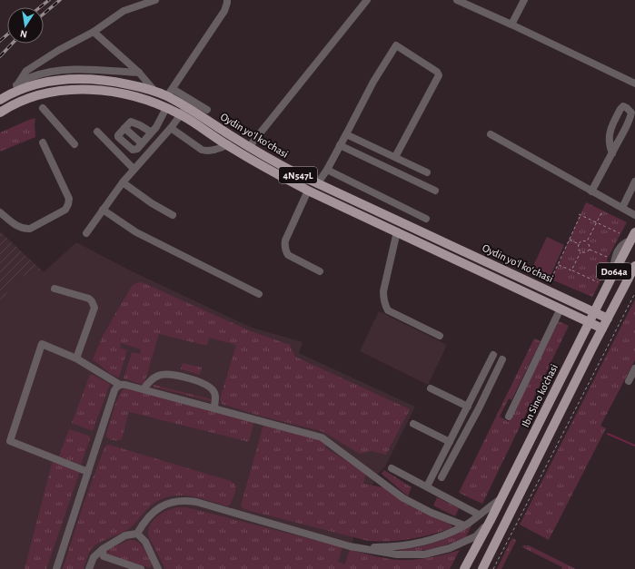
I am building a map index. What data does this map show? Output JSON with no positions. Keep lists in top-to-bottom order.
{
  "streets": {
    "main road": [
      "Oydin yoʻl koʻchasi",
      "4N547L",
      "D064a",
      "Ibn Sino ko'chasi"
    ]
  },
  "crossings": [
    ["Oydin yoʻl koʻchasi", "D064a"],
    ["Oydin yoʻl koʻchasi", "Ibn Sino ko'chasi"]
  ],
  "north": "bottom"
}
